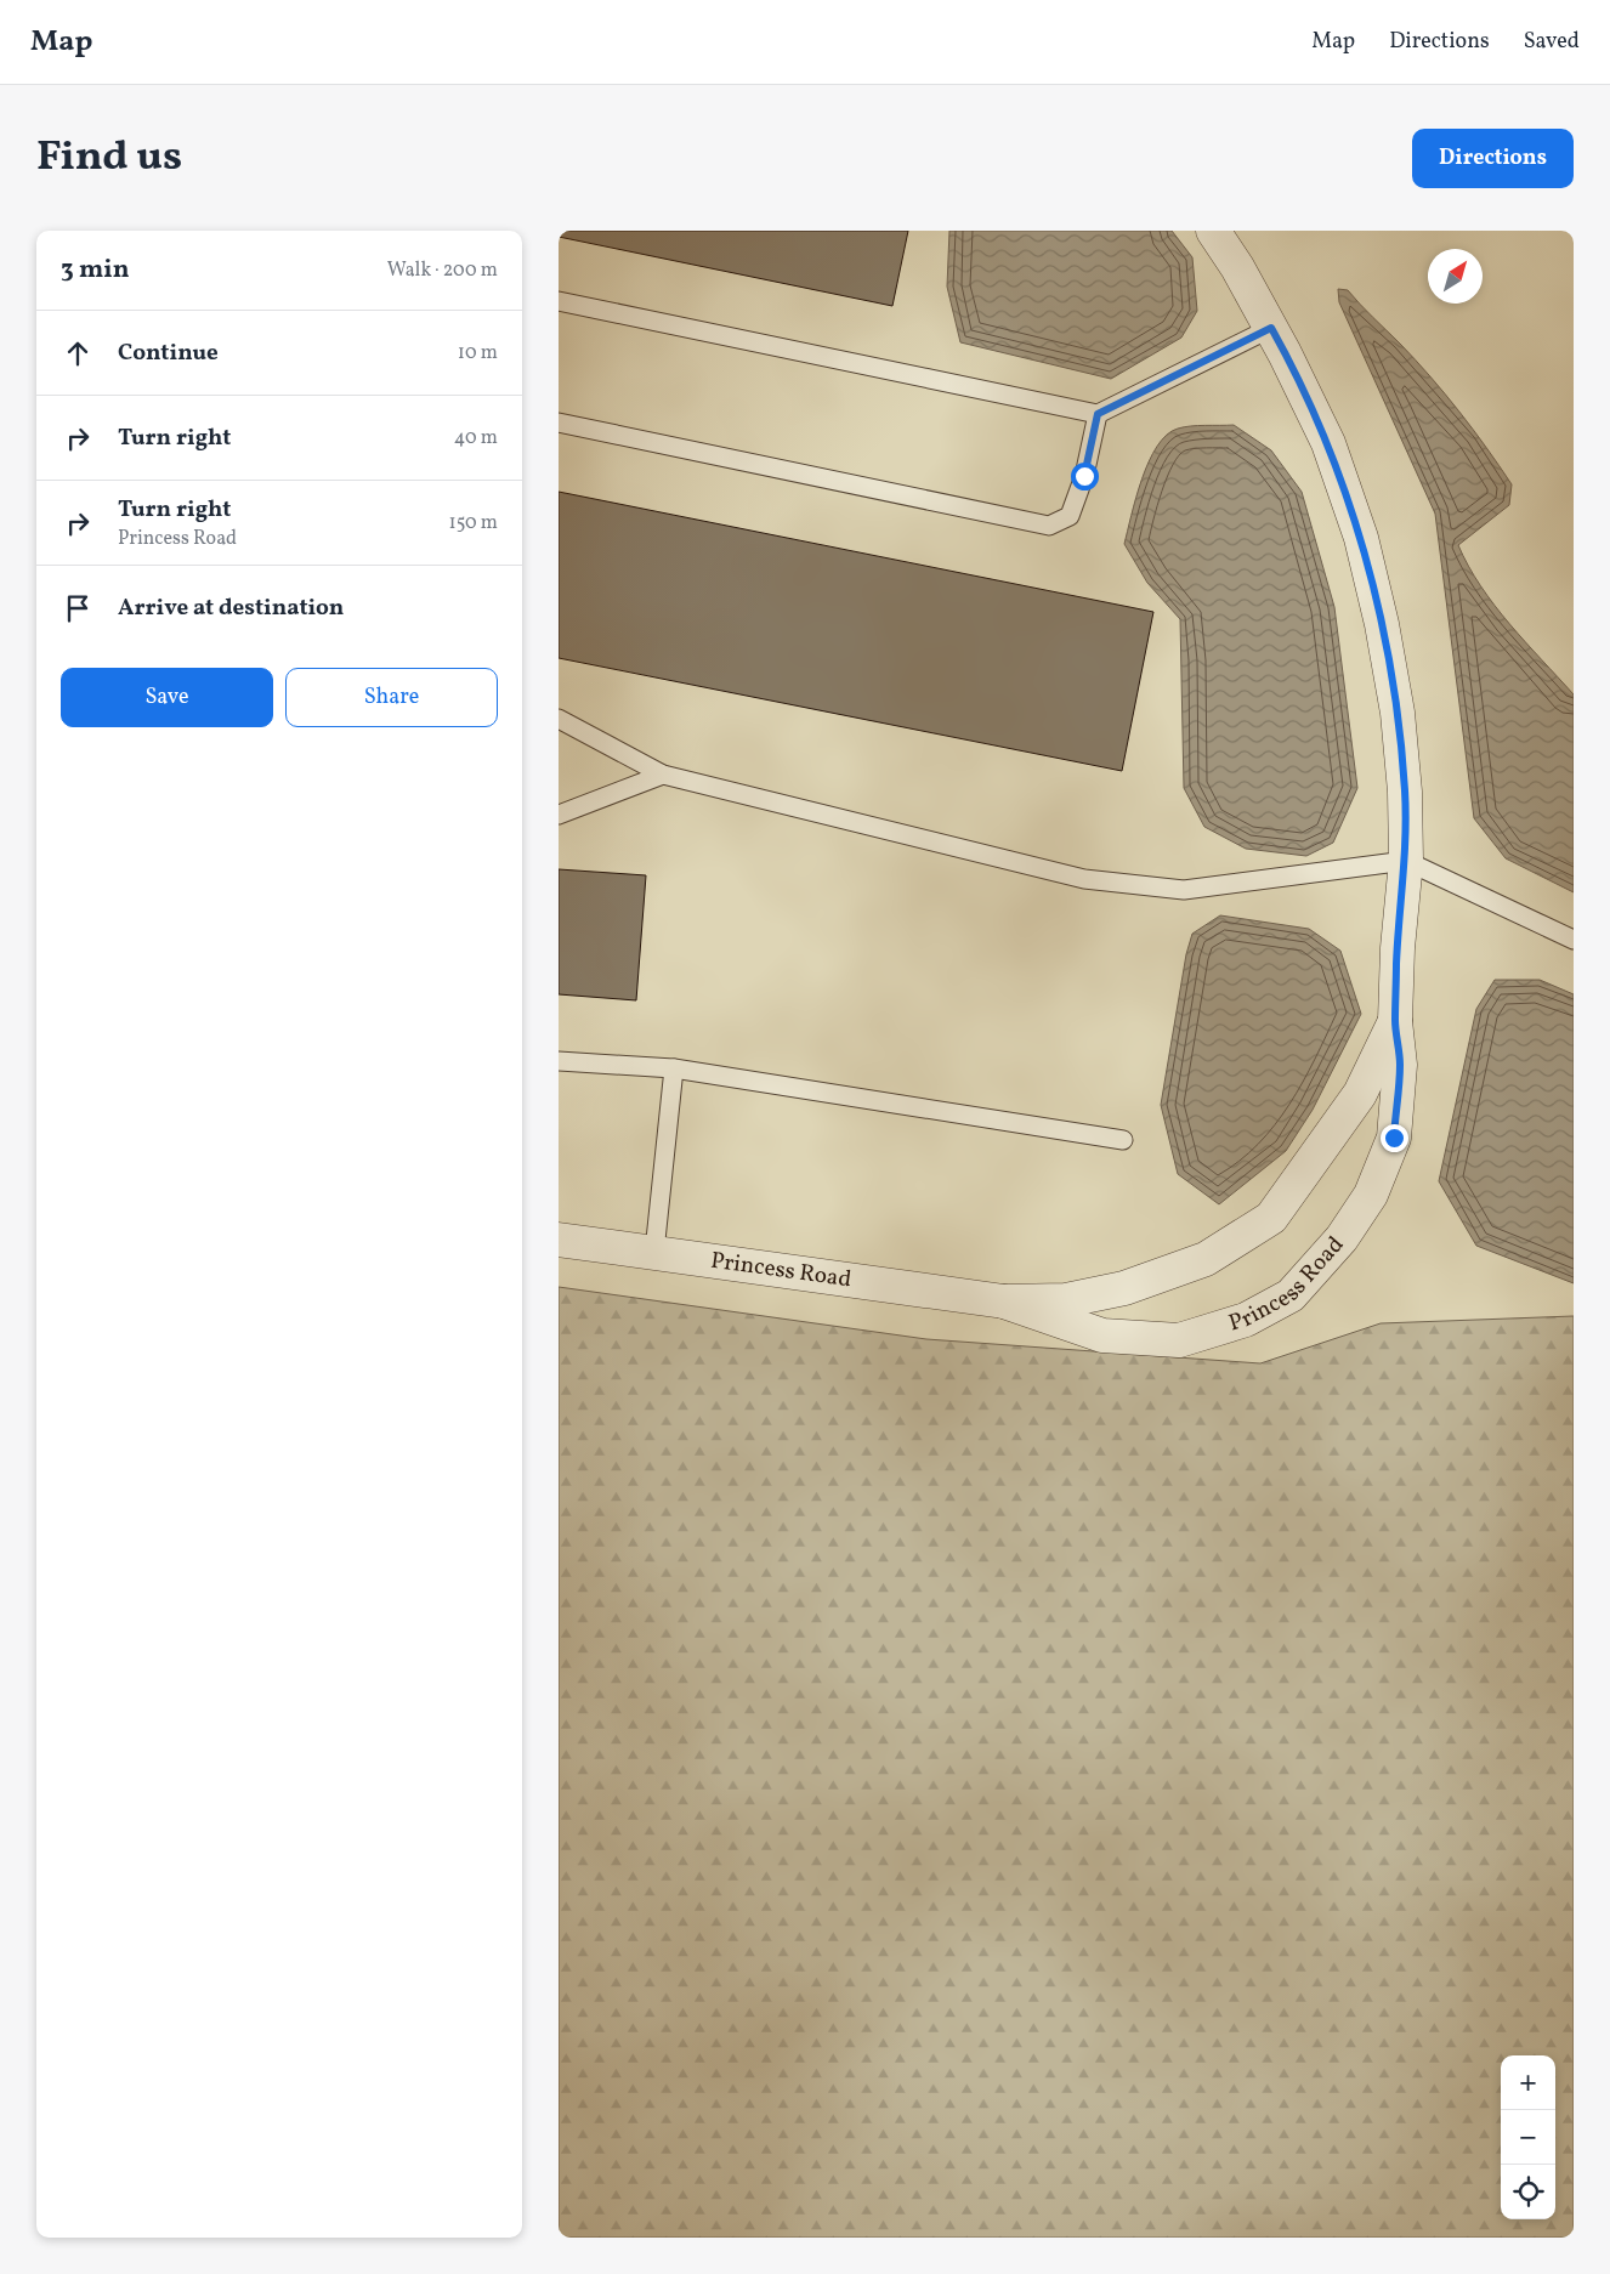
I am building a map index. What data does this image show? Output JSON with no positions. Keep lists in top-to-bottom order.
{
  "streets": {
    "street": ["Princess Road"]
  },
  "north": "top right",
  "page": {
    "header": "Map",
    "nav": ["Map", "Directions", "Saved"],
    "title": "Find us",
    "buttons": [
      "Directions",
      ["Save", "Share"]
    ],
    "heading": ["3 min", "Walk · 200 m"],
    "list": [
      ["Continue", "10 m"],
      ["Turn right", "40 m"],
      ["Turn right", "Princess Road", "150 m"],
      "Arrive at destination"
    ],
    "map_buttons": ["+", "−"]
  }
}
